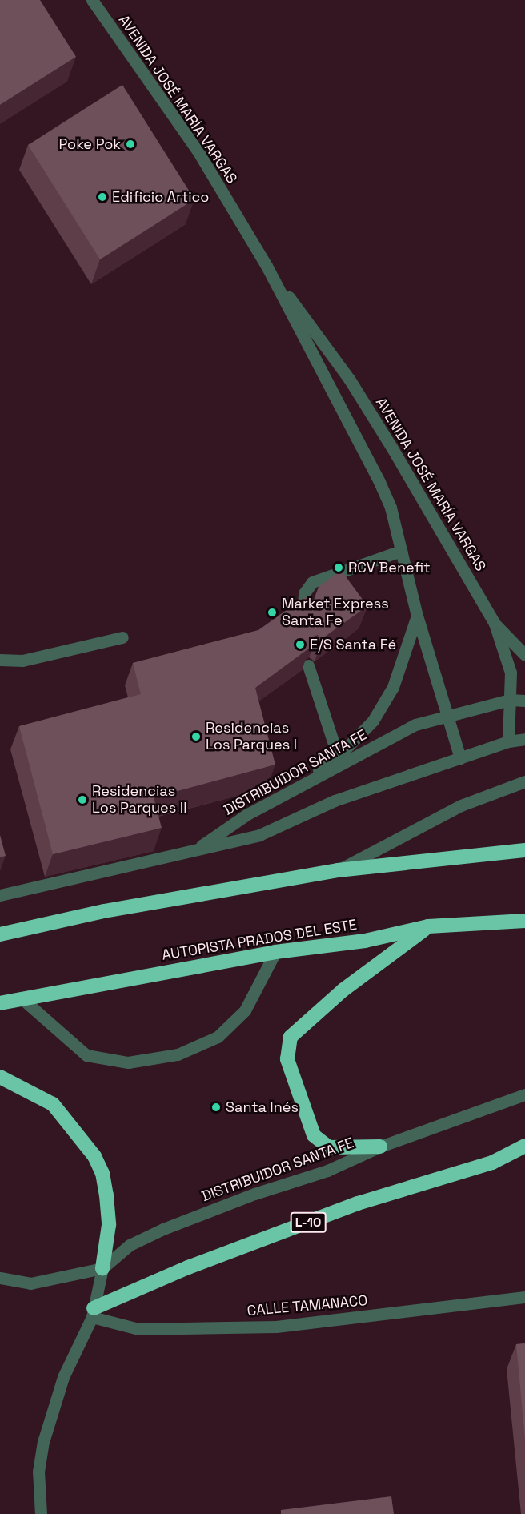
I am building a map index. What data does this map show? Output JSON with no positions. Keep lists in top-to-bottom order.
{
  "streets": {
    "highway": ["AUTOPISTA PRADOS DEL ESTE", "L-10"],
    "street": ["AVENIDA JOSÉ MARÍA VARGAS", "DISTRIBUIDOR SANTA FE", "CALLE TAMANACO"]
  },
  "crossings": [
    ["AVENIDA JOSÉ MARÍA VARGAS", "DISTRIBUIDOR SANTA FE"],
    ["L-10", "CALLE TAMANACO"]
  ],
  "places": [
    "Poke Pok",
    "Edificio Artico",
    "RCV Benefit",
    "Market Express Santa Fe",
    "E/S Santa Fé",
    "Residencias Los Parques I",
    "Residencias Los Parques II",
    "Santa Inés"
  ]
}
